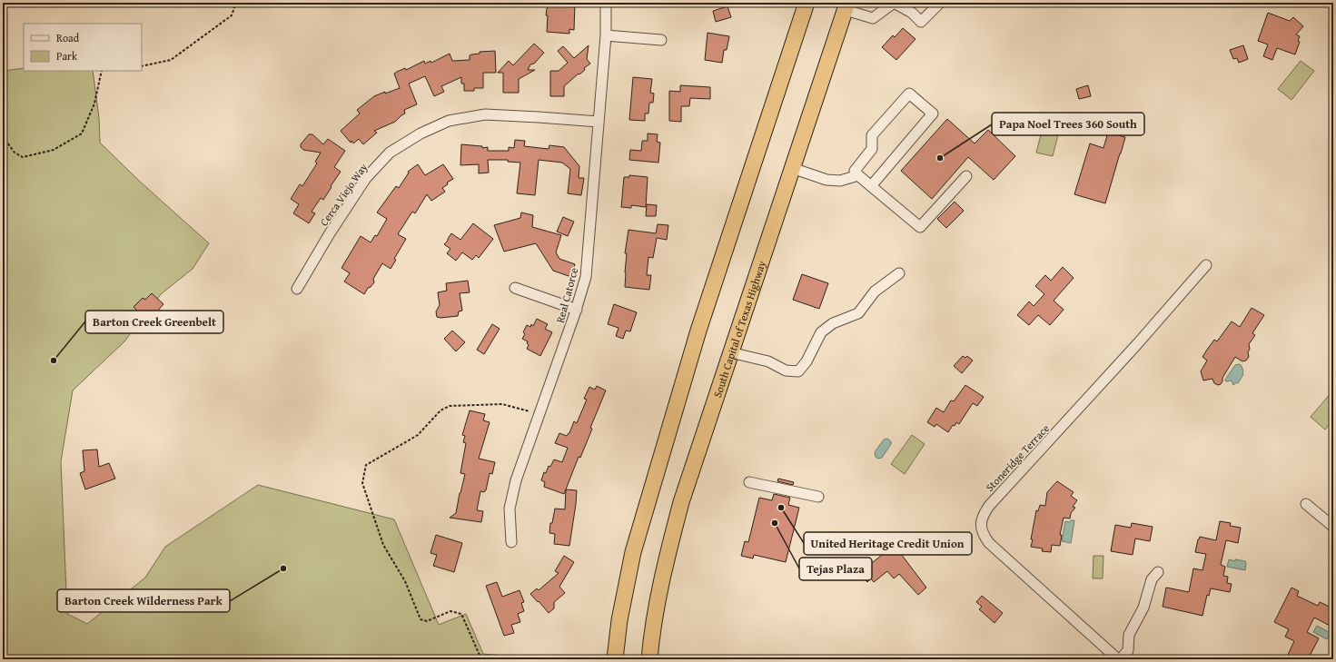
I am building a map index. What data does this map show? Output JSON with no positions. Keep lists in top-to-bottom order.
{
  "streets": {
    "highway": ["South Capital of Texas Highway"],
    "street": ["Cerca Viejo Way", "Real Catorce", "Stoneridge Terrace"]
  },
  "crossings": [
    ["Cerca Viejo Way", "Real Catorce"]
  ],
  "places": [
    "Papa Noel Trees 360 South",
    "Barton Creek Greenbelt",
    "United Heritage Credit Union",
    "Tejas Plaza",
    "Barton Creek Wilderness Park"
  ],
  "legend": ["Road", "Park"]
}
